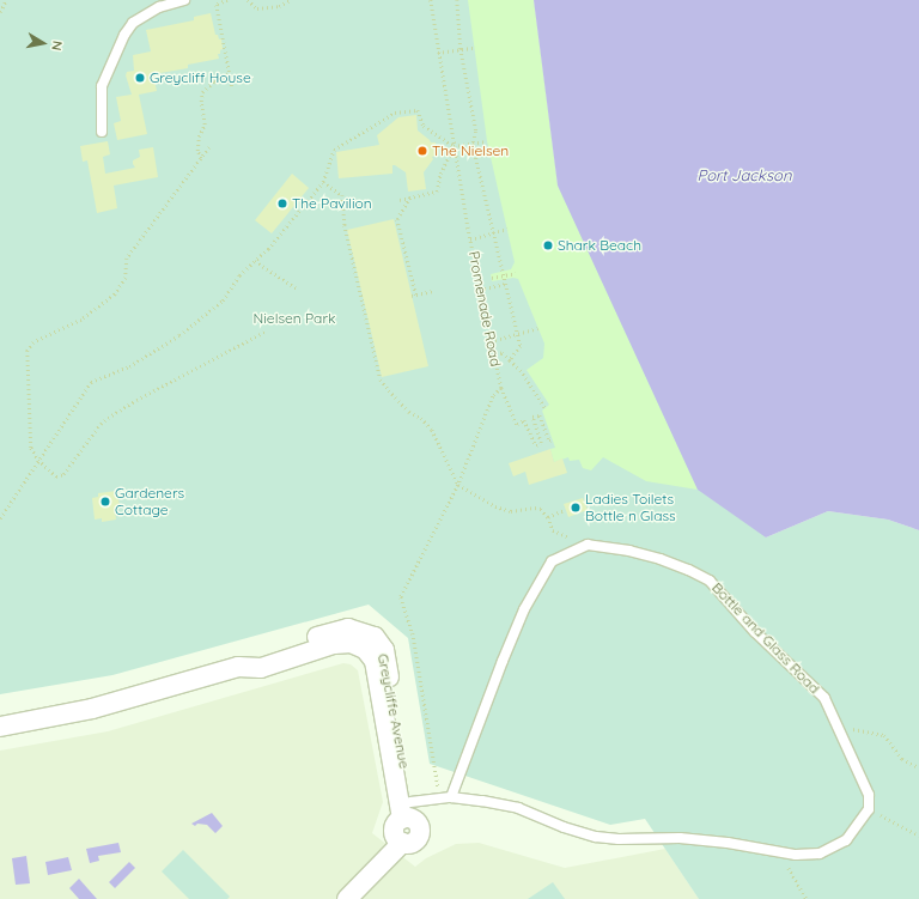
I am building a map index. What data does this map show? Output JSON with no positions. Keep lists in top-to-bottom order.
{
  "streets": {
    "street": ["Greycliffe Avenue"],
    "lane": ["Bottle and Glass Road"],
    "path": ["Promenade Road"]
  },
  "water": ["Port Jackson"],
  "parks": ["Nielsen Park"],
  "places": [
    "Greycliff House",
    "The Nielsen",
    "The Pavilion",
    "Shark Beach",
    "Gardeners Cottage",
    "Ladies Toilets Bottle n Glass"
  ],
  "north": "right"
}
